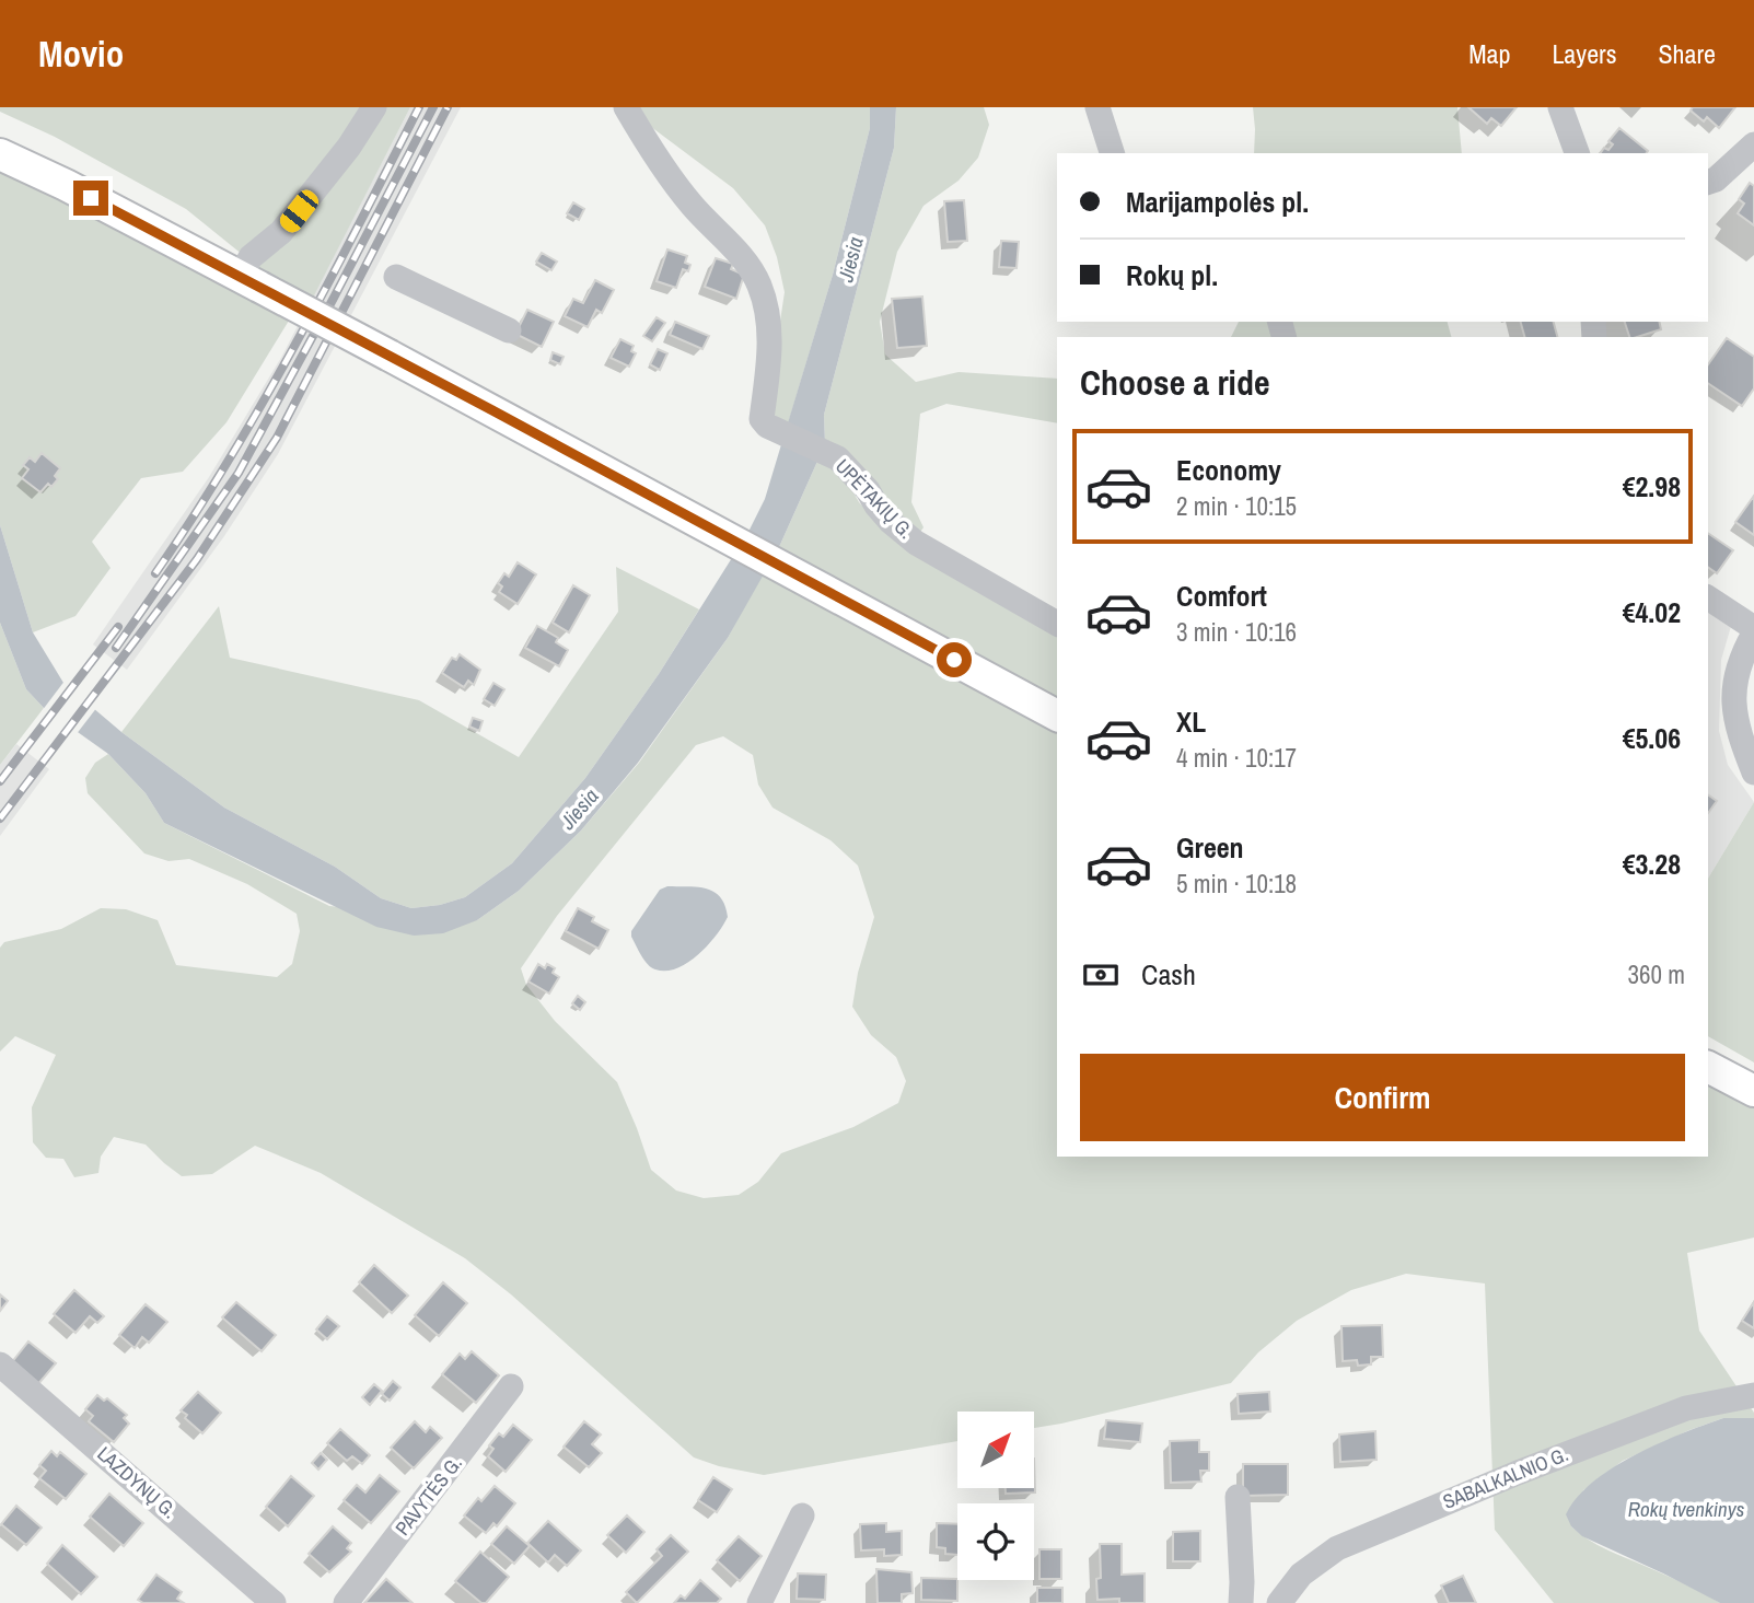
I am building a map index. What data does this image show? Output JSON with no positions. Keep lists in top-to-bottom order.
{
  "streets": {
    "street": [
      "UPĖTAKIŲ G.",
      "SABALKALNIO G.",
      "LAZDYNŲ G.",
      "PAVYTĖS G."
    ]
  },
  "water": ["Jiesia", "Rokų tvenkinys"],
  "north": "top right",
  "page": {
    "header": "Movio",
    "nav": ["Map", "Layers", "Share"],
    "banner": ["Marijampolės pl.", "Rokų pl."],
    "heading": "Choose a ride",
    "list": [
      {
        "name": "Economy",
        "note": "2 min · 10:15",
        "value": "€2.98"
      },
      {
        "name": "Comfort",
        "note": "3 min · 10:16",
        "value": "€4.02"
      },
      {
        "name": "XL",
        "note": "4 min · 10:17",
        "value": "€5.06"
      },
      {
        "name": "Green",
        "note": "5 min · 10:18",
        "value": "€3.28"
      }
    ],
    "pay": ["Cash", "360 m"],
    "buttons": "Confirm"
  }
}
